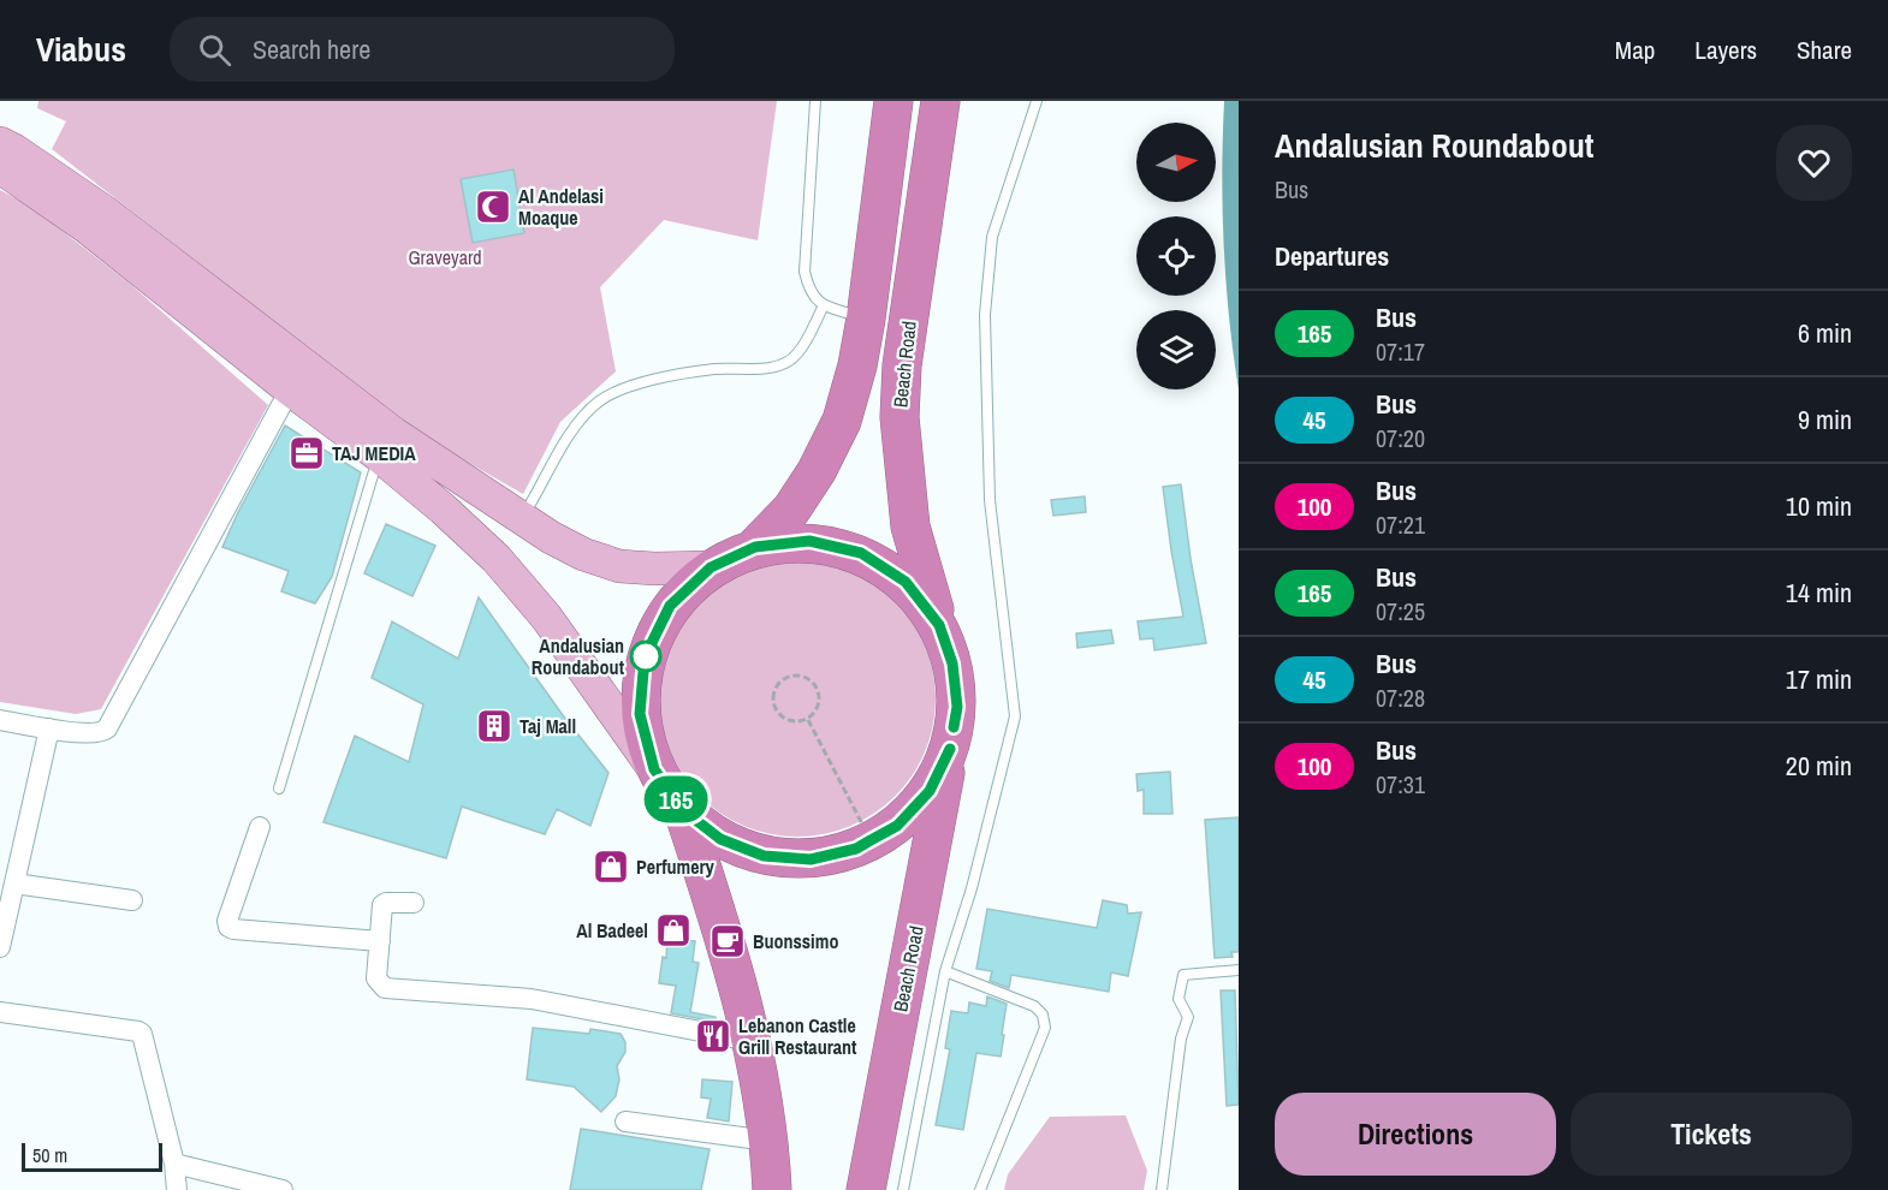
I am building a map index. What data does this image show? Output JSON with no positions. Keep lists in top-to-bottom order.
{
  "streets": {
    "highway": ["Beach Road"]
  },
  "parks": ["Graveyard"],
  "places": {
    "mosque": ["Al Andelasi Moaque"],
    "office": ["TAJ MEDIA"],
    "other": ["Andalusian Roundabout"],
    "building": ["Taj Mall"],
    "shop": ["Perfumery", "Al Badeel"],
    "cafe": ["Buonssimo"],
    "restaurant": ["Lebanon Castle Grill Restaurant"]
  },
  "lines": ["bus line 165"],
  "scale_bar": "50 m",
  "north": "right",
  "page": {
    "header": "Viabus",
    "search": "Search here",
    "nav": ["Map", "Layers", "Share"],
    "on_map": "165",
    "heading": [
      ["Andalusian Roundabout", "Bus"],
      "Departures"
    ],
    "list": [
      {
        "mark": "165",
        "name": "Bus",
        "note": "07:17",
        "value": "6 min"
      },
      {
        "mark": "45",
        "name": "Bus",
        "note": "07:20",
        "value": "9 min"
      },
      {
        "mark": "100",
        "name": "Bus",
        "note": "07:21",
        "value": "10 min"
      },
      {
        "mark": "165",
        "name": "Bus",
        "note": "07:25",
        "value": "14 min"
      },
      {
        "mark": "45",
        "name": "Bus",
        "note": "07:28",
        "value": "17 min"
      },
      {
        "mark": "100",
        "name": "Bus",
        "note": "07:31",
        "value": "20 min"
      }
    ],
    "buttons": ["Directions", "Tickets"],
    "scale": "50 m"
  }
}
